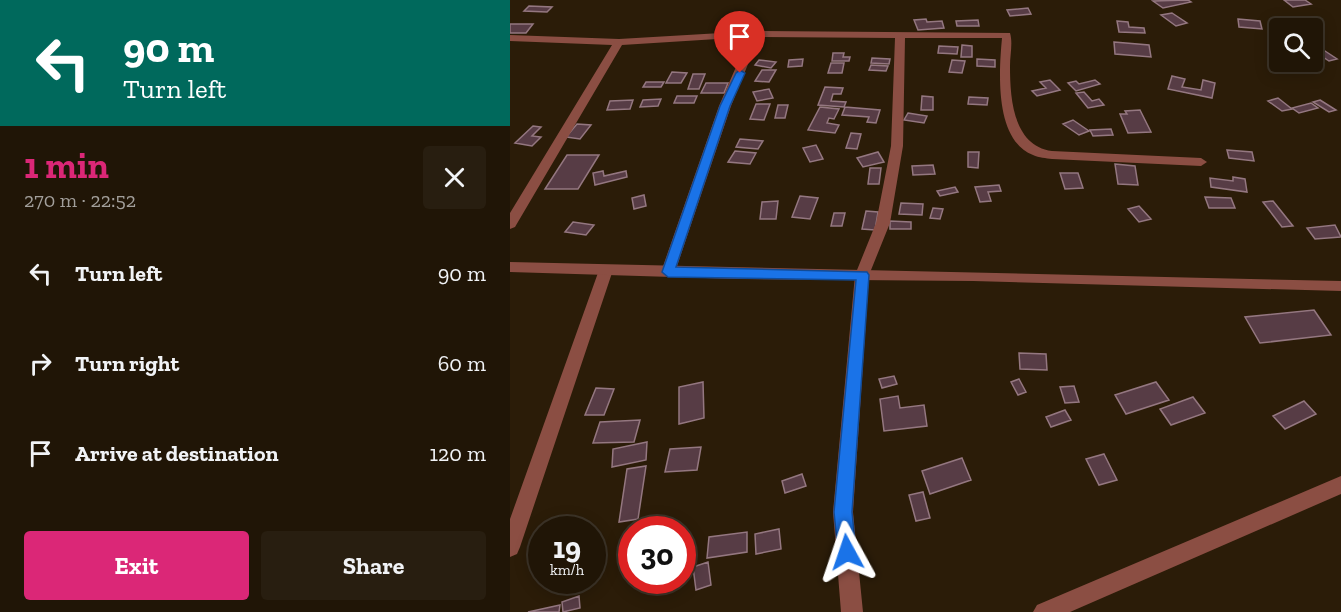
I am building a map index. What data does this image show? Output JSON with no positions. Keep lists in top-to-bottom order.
{
  "page": {
    "turn": ["90 m", "Turn left"],
    "heading": ["1 min", "270 m · 22:52"],
    "list": [
      {
        "name": "Turn left",
        "value": "90 m"
      },
      {
        "name": "Turn right",
        "value": "60 m"
      },
      {
        "name": "Arrive at destination",
        "value": "120 m"
      }
    ],
    "speed": "19 km/h",
    "limit": "30",
    "buttons": ["Exit", "Share"]
  }
}
